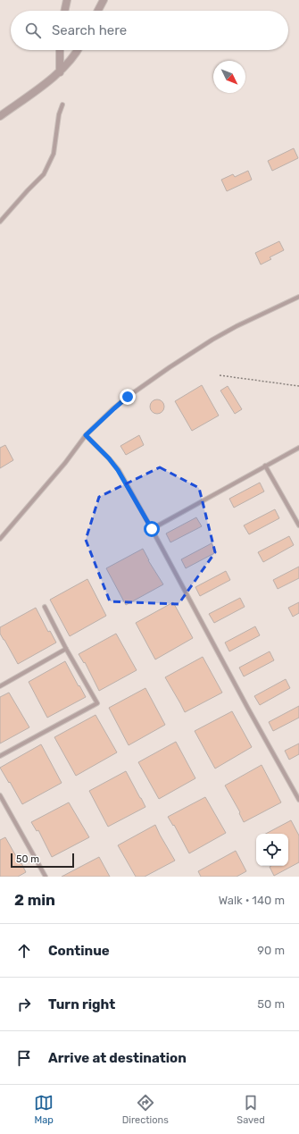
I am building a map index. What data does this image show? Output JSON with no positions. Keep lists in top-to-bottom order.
{
  "scale_bar": "50 m",
  "north": "bottom right",
  "page": {
    "search": "Search here",
    "scale": "50 m",
    "heading": ["2 min", "Walk · 140 m"],
    "list": [
      ["Continue", "90 m"],
      ["Turn right", "50 m"],
      "Arrive at destination"
    ],
    "nav": ["Map", "Directions", "Saved"]
  }
}
